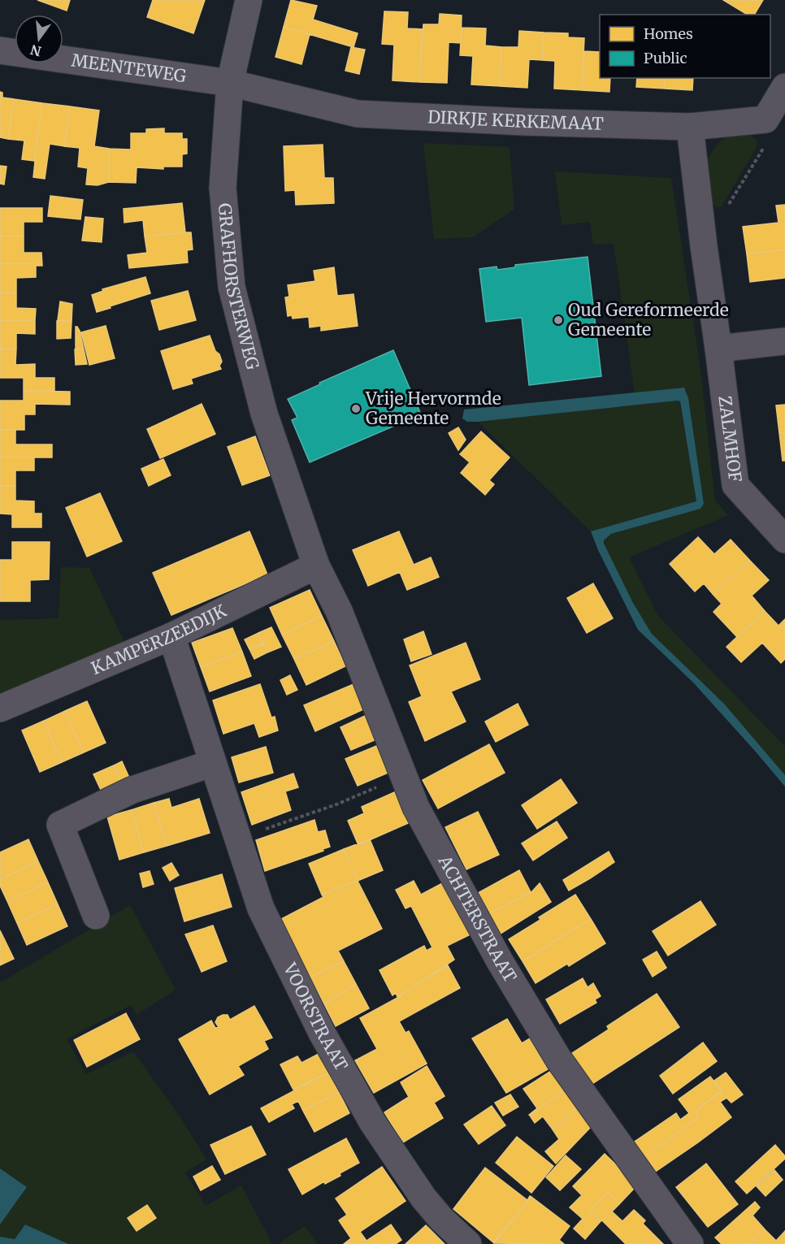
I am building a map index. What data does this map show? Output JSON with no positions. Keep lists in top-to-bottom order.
{
  "streets": {
    "street": [
      "MEENTEWEG",
      "DIRKJE KERKEMAAT",
      "GRAFHORSTERWEG",
      "ZALMHOF",
      "KAMPERZEEDIJK",
      "ACHTERSTRAAT",
      "VOORSTRAAT"
    ]
  },
  "crossings": [
    ["MEENTEWEG", "DIRKJE KERKEMAAT"],
    ["MEENTEWEG", "GRAFHORSTERWEG"],
    ["DIRKJE KERKEMAAT", "GRAFHORSTERWEG"],
    ["DIRKJE KERKEMAAT", "ZALMHOF"],
    ["GRAFHORSTERWEG", "KAMPERZEEDIJK"],
    ["GRAFHORSTERWEG", "ACHTERSTRAAT"],
    ["KAMPERZEEDIJK", "ACHTERSTRAAT"],
    ["KAMPERZEEDIJK", "VOORSTRAAT"]
  ],
  "places": ["Oud Gereformeerde Gemeente", "Vrije Hervormde Gemeente"],
  "legend": ["Homes", "Public"],
  "north": "bottom"
}
